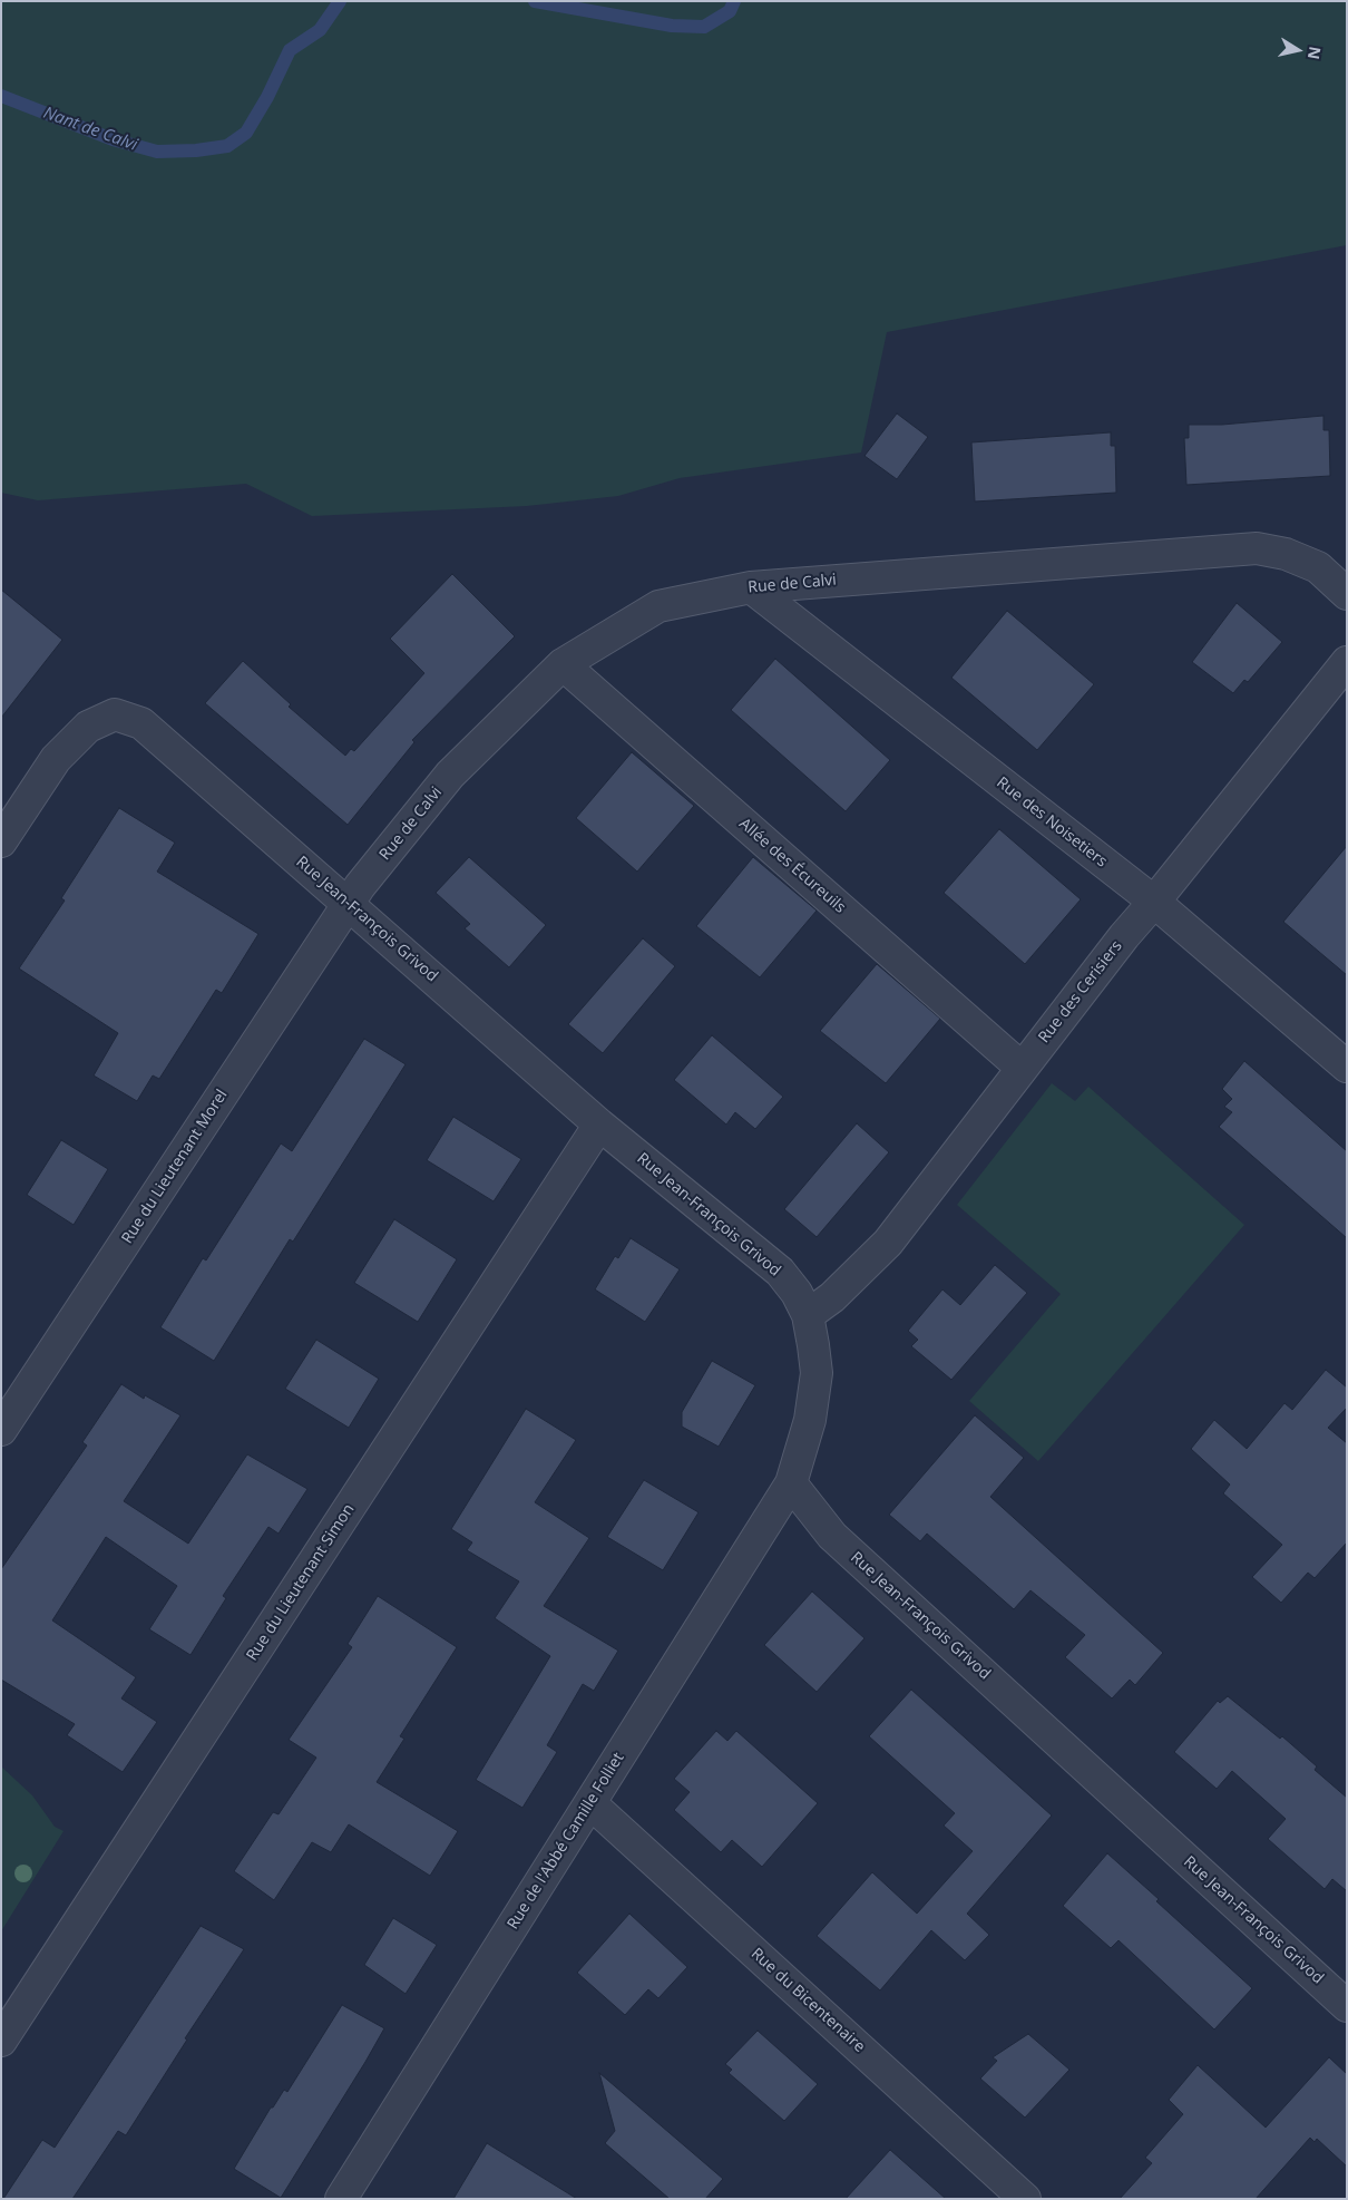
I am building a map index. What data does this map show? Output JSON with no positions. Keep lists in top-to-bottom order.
{
  "streets": {
    "street": [
      "Rue de Calvi",
      "Rue des Noisetiers",
      "Allée des Écureuils",
      "Rue Jean-François Grivod",
      "Rue des Cerisiers",
      "Rue du Lieutenant Morel",
      "Rue du Lieutenant Simon",
      "Rue de l'Abbé Camille Folliet",
      "Rue du Bicentenaire"
    ]
  },
  "crossings": [
    ["Rue de Calvi", "Rue des Noisetiers"],
    ["Rue de Calvi", "Allée des Écureuils"],
    ["Rue de Calvi", "Rue Jean-François Grivod"],
    ["Rue de Calvi", "Rue du Lieutenant Morel"],
    ["Rue des Noisetiers", "Rue des Cerisiers"],
    ["Allée des Écureuils", "Rue des Cerisiers"],
    ["Rue Jean-François Grivod", "Rue des Cerisiers"],
    ["Rue Jean-François Grivod", "Rue du Lieutenant Morel"],
    ["Rue Jean-François Grivod", "Rue du Lieutenant Simon"],
    ["Rue Jean-François Grivod", "Rue de l'Abbé Camille Folliet"],
    ["Rue de l'Abbé Camille Folliet", "Rue du Bicentenaire"]
  ],
  "water": ["Nant de Calvi"],
  "north": "right"
}
